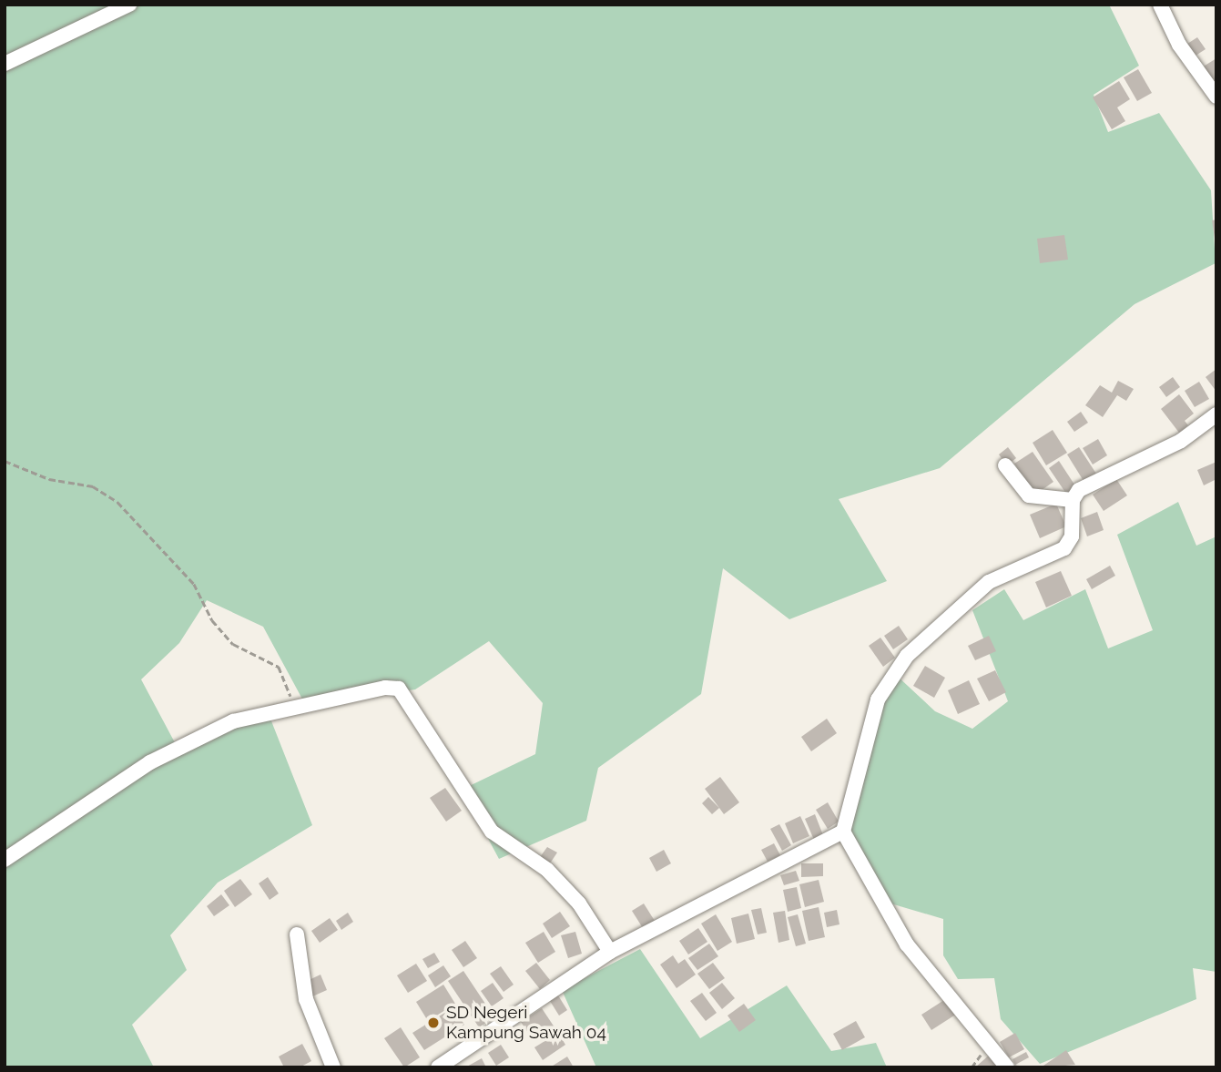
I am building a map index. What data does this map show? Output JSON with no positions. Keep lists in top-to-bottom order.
{
  "places": ["SD Negeri Kampung Sawah 04"]
}
